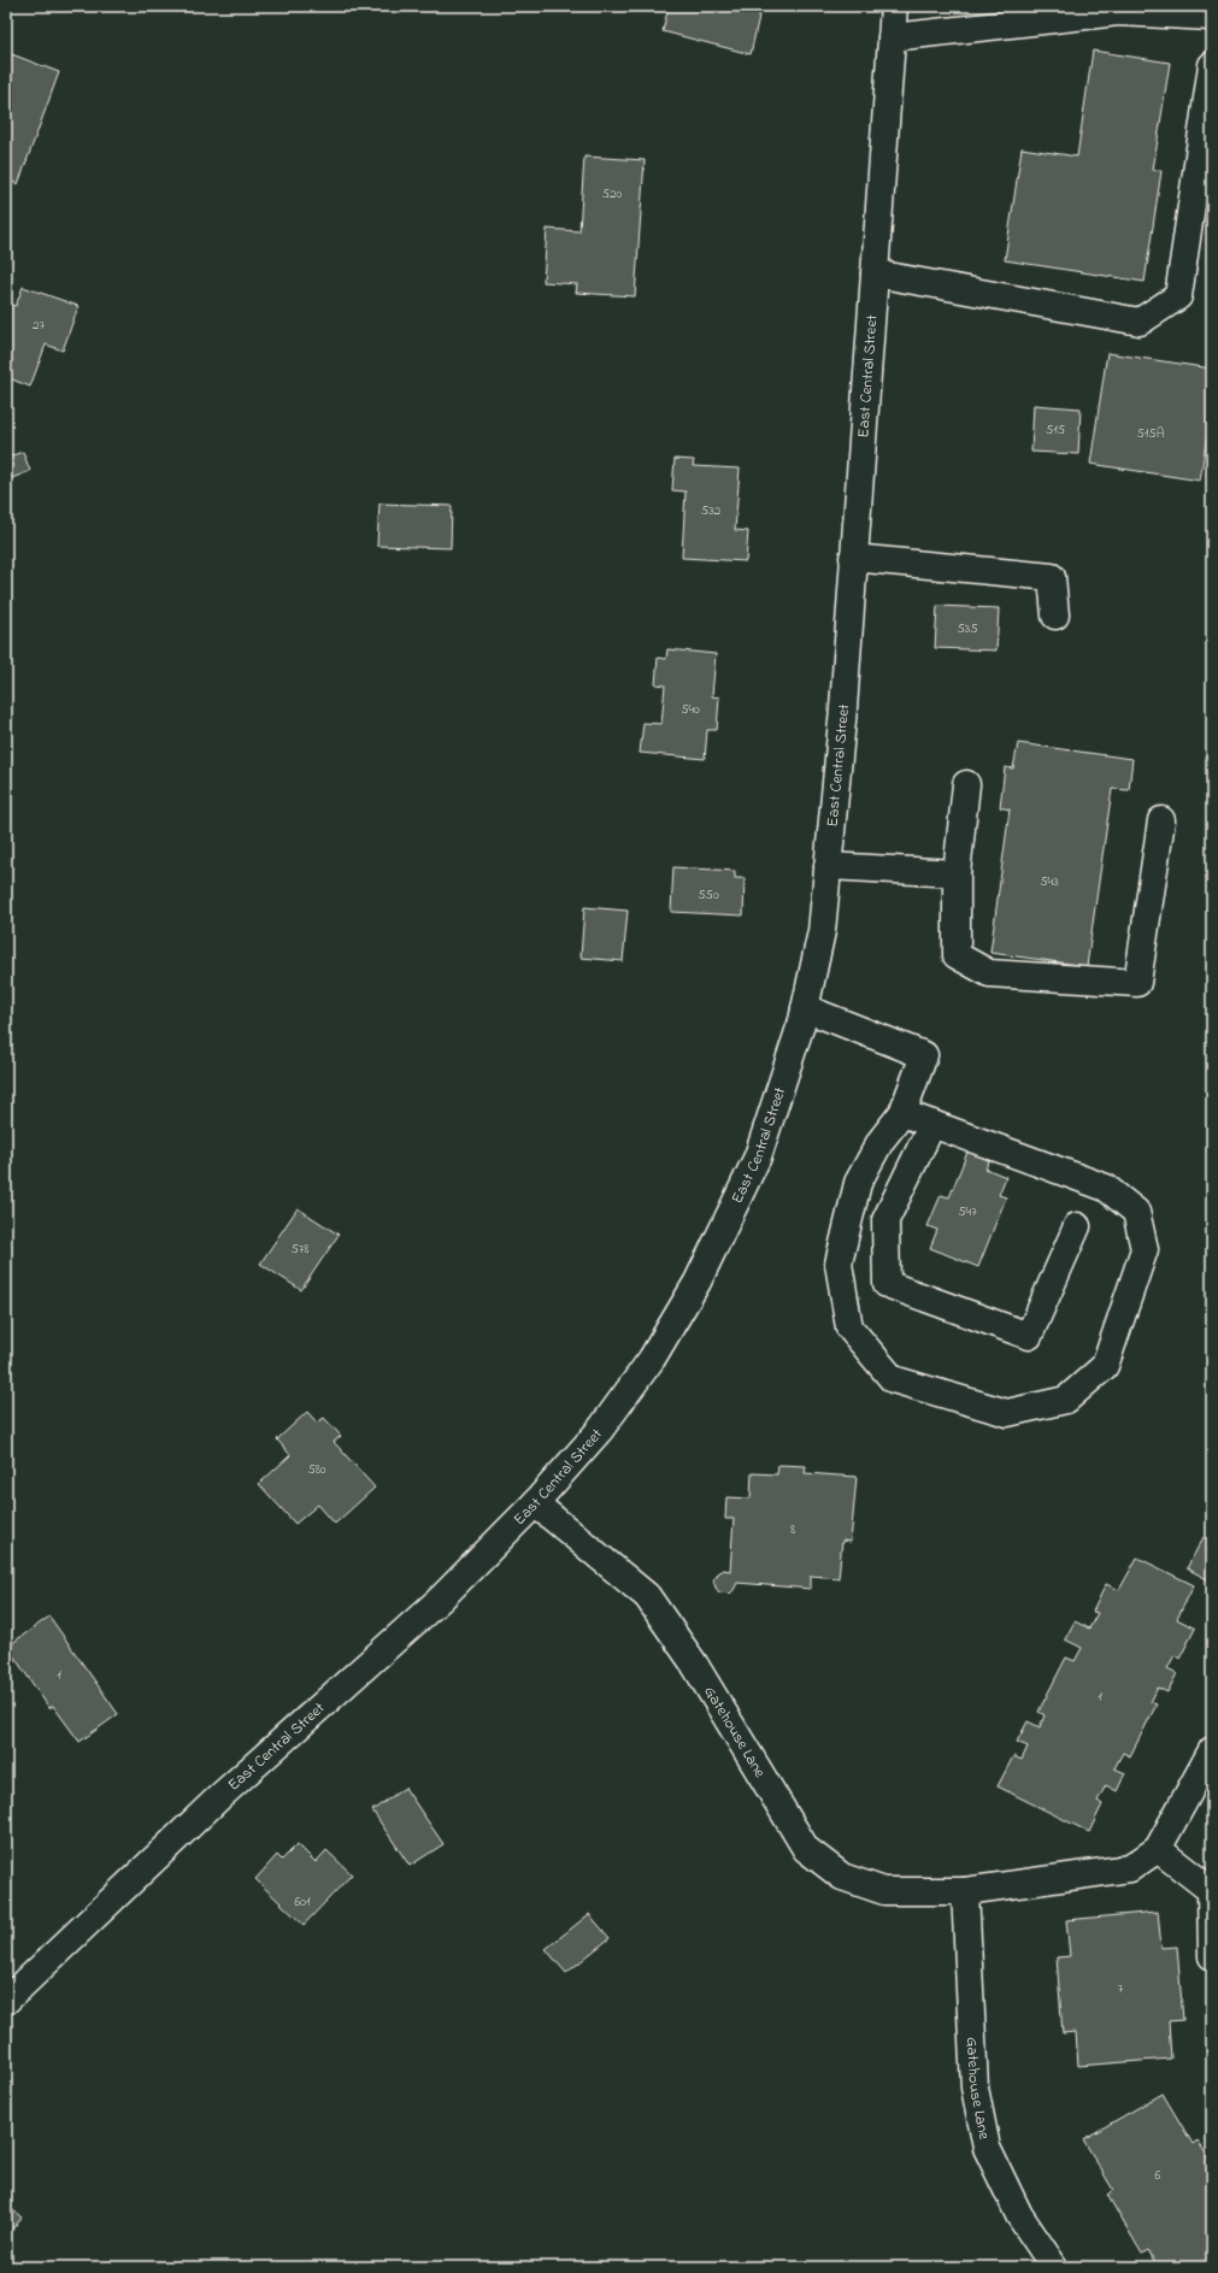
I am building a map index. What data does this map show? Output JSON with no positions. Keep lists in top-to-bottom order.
{
  "streets": {
    "main road": ["East Central Street", "Gatehouse Lane"]
  },
  "crossings": [
    ["East Central Street", "Gatehouse Lane"]
  ],
  "house_numbers": [
    "520",
    "27",
    "515",
    "515A",
    "532",
    "535",
    "540",
    "543",
    "550",
    "547",
    "578",
    "580",
    "8",
    "1",
    "1",
    "601",
    "7",
    "6"
  ]
}
